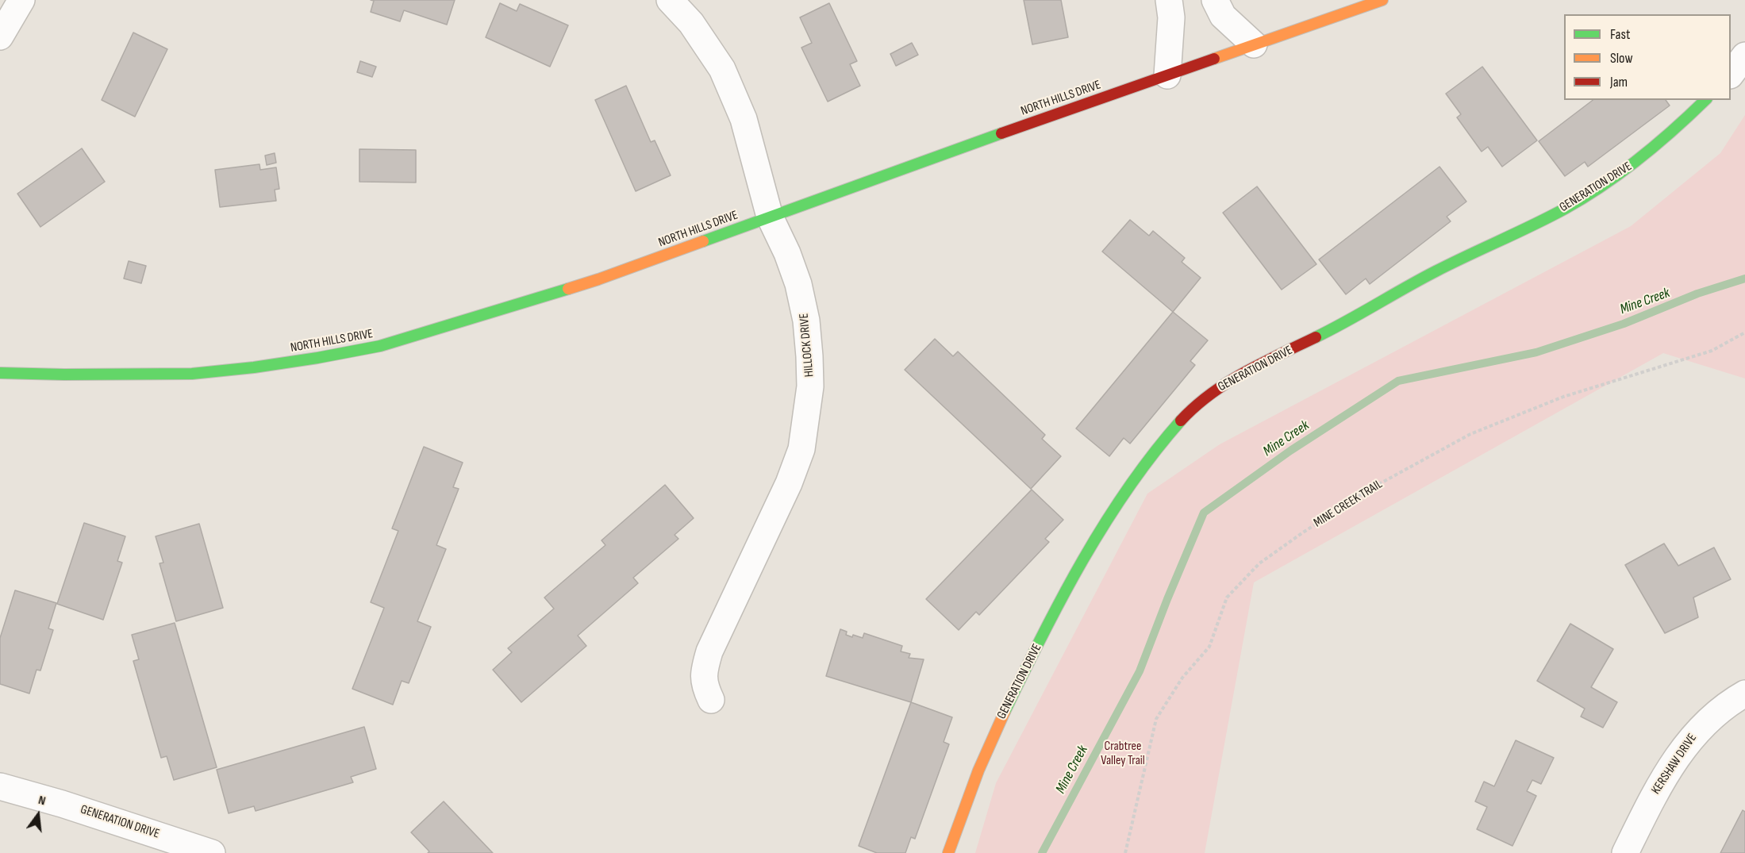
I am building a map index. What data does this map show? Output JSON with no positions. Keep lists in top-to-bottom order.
{
  "streets": {
    "main road": ["NORTH HILLS DRIVE", "GENERATION DRIVE"],
    "street": ["HILLOCK DRIVE", "KERSHAW DRIVE"],
    "path": ["MINE CREEK TRAIL"]
  },
  "crossings": [
    ["NORTH HILLS DRIVE", "HILLOCK DRIVE"]
  ],
  "water": ["Mine Creek"],
  "parks": ["Crabtree Valley Trail"],
  "legend": ["Fast", "Slow", "Jam"],
  "north": "top"
}
